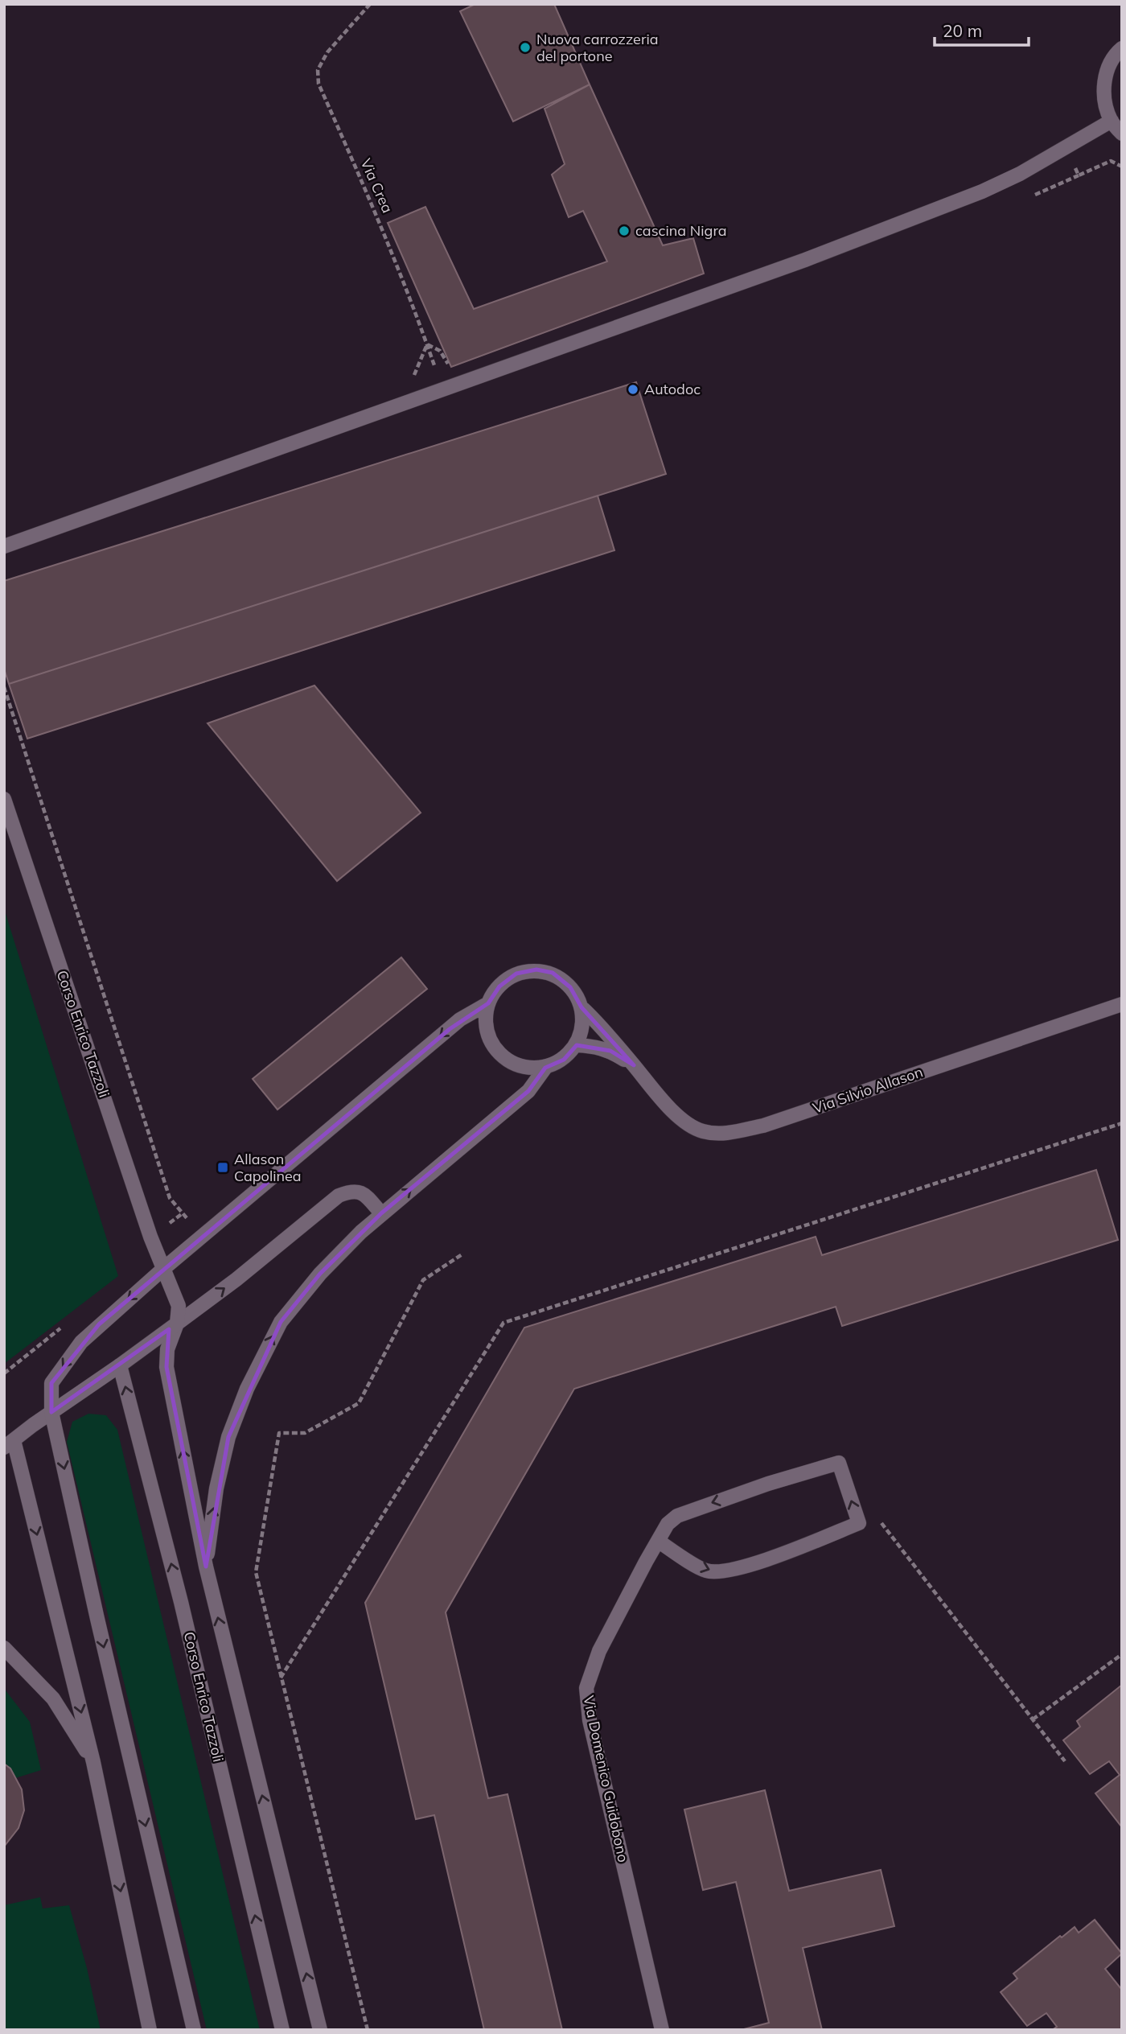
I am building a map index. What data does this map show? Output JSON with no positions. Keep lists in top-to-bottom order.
{
  "streets": {
    "street": ["Corso Enrico Tazzoli", "Via Silvio Allason", "Via Domenico Guidobono"],
    "path": ["Via Crea"]
  },
  "crossings": [
    ["Corso Enrico Tazzoli", "Via Silvio Allason"]
  ],
  "places": {
    "other": ["Nuova carrozzeria del portone", "cascina Nigra", "Autodoc"],
    "transit": ["Allason Capolinea"]
  },
  "scale_bar": "20 m"
}
